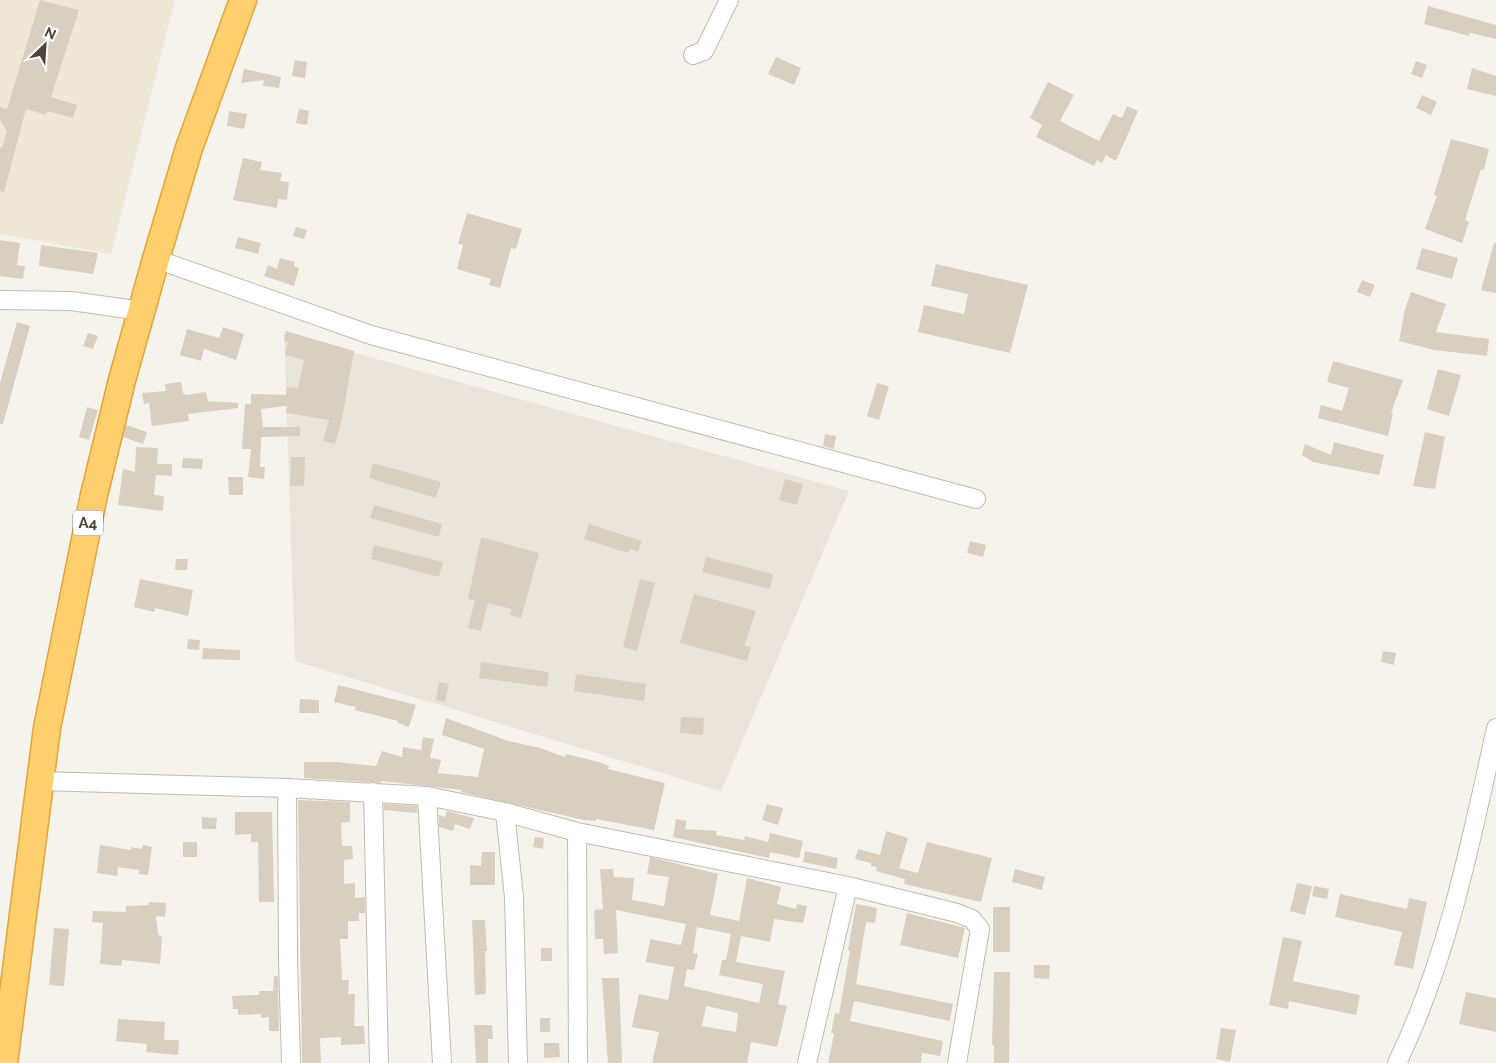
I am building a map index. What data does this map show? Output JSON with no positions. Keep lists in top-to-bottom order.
{
  "streets": {
    "highway": ["A4"]
  },
  "north": "top right"
}
